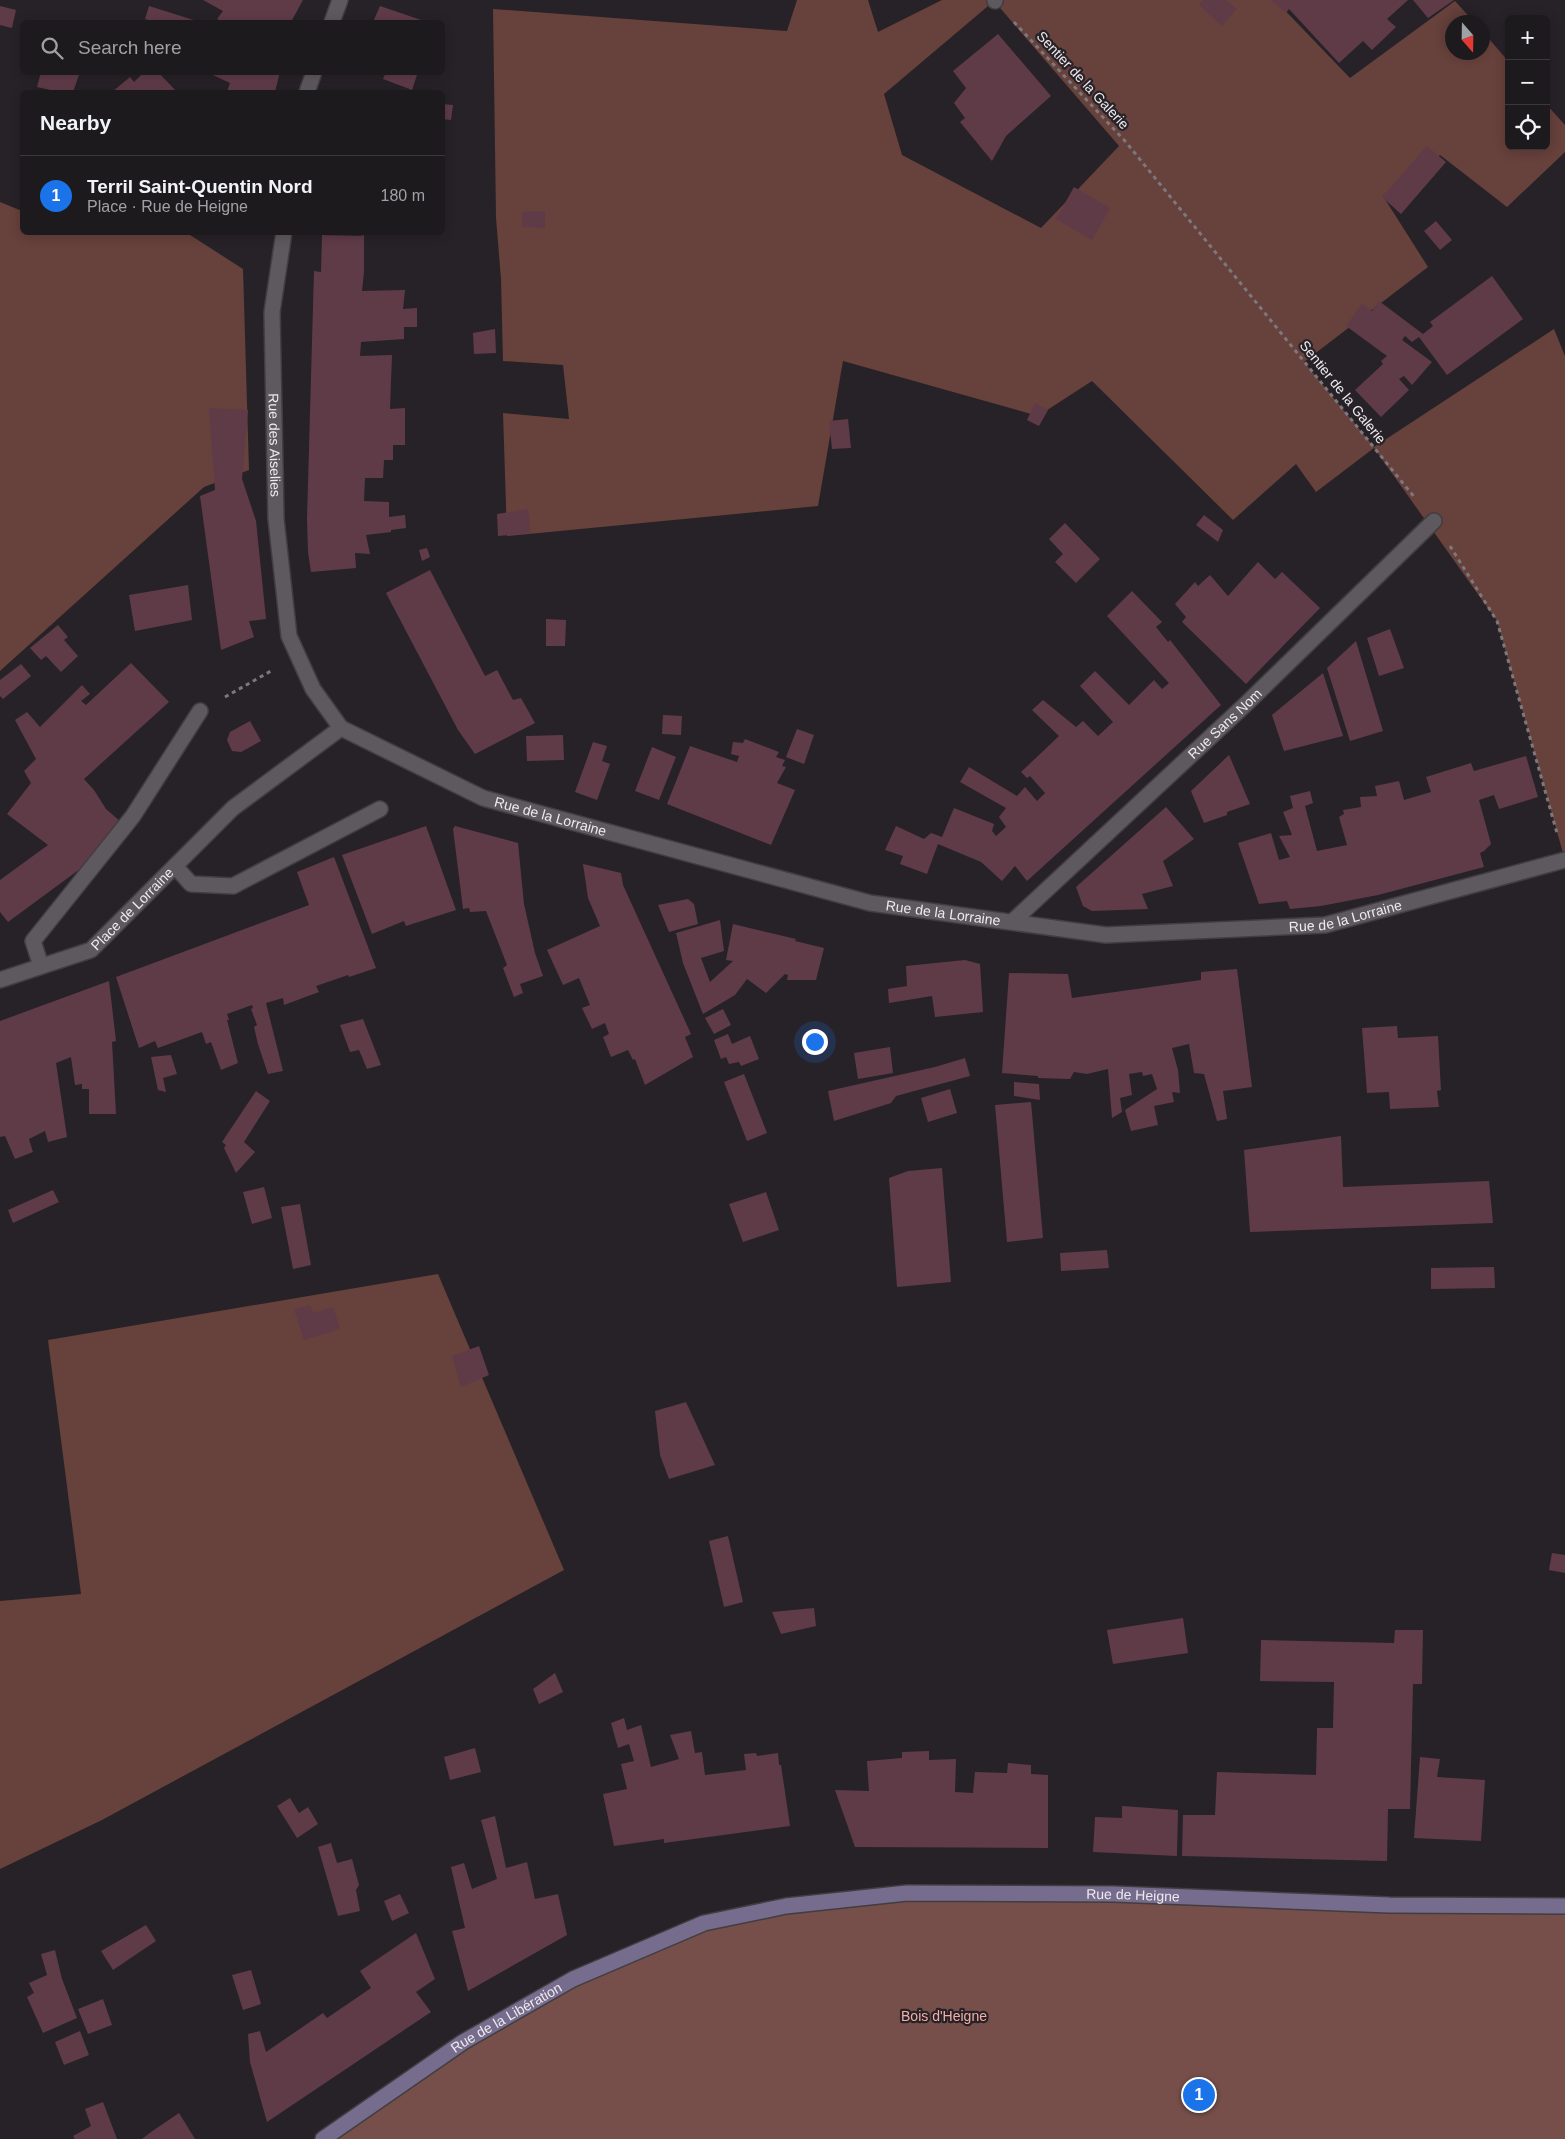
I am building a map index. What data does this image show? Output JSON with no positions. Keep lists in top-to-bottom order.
{
  "streets": {
    "street": [
      "Rue des Aiselies",
      "Rue Sans Nom",
      "Rue de la Lorraine",
      "Place de Lorraine",
      "Rue de Heigne",
      "Rue de la Libération"
    ],
    "path": ["Sentier de la Galerie"]
  },
  "crossings": [
    ["Sentier de la Galerie", "Rue Sans Nom"],
    ["Sentier de la Galerie", "Rue de la Lorraine"],
    ["Rue des Aiselies", "Rue de la Lorraine"],
    ["Rue des Aiselies", "Place de Lorraine"],
    ["Rue Sans Nom", "Rue de la Lorraine"],
    ["Rue de la Lorraine", "Place de Lorraine"],
    ["Rue de Heigne", "Rue de la Libération"]
  ],
  "parks": ["Bois d'Heigne"],
  "north": "bottom",
  "page": {
    "map_buttons": ["+", "−"],
    "search": "Search here",
    "heading": "Nearby",
    "list": [
      {
        "mark": "1",
        "name": "Terril Saint-Quentin Nord",
        "note": "Place · Rue de Heigne",
        "value": "180 m"
      }
    ],
    "pins": "1"
  }
}
